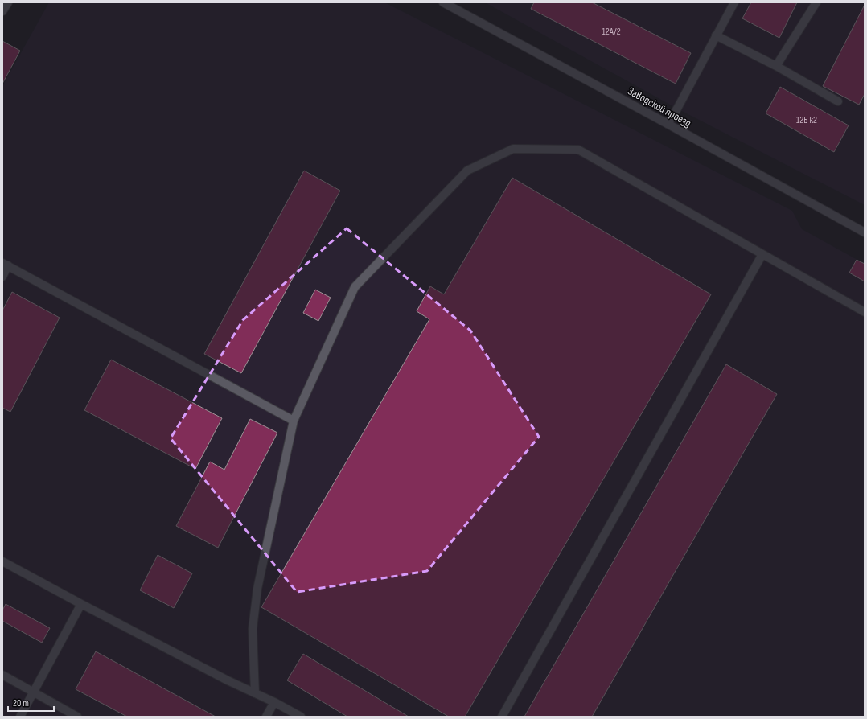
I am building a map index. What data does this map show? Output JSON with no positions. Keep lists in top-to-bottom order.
{
  "streets": {
    "street": ["Заводской проезд"]
  },
  "house_numbers": ["12А/2", "12Б к2"],
  "scale_bar": "20 m"
}
